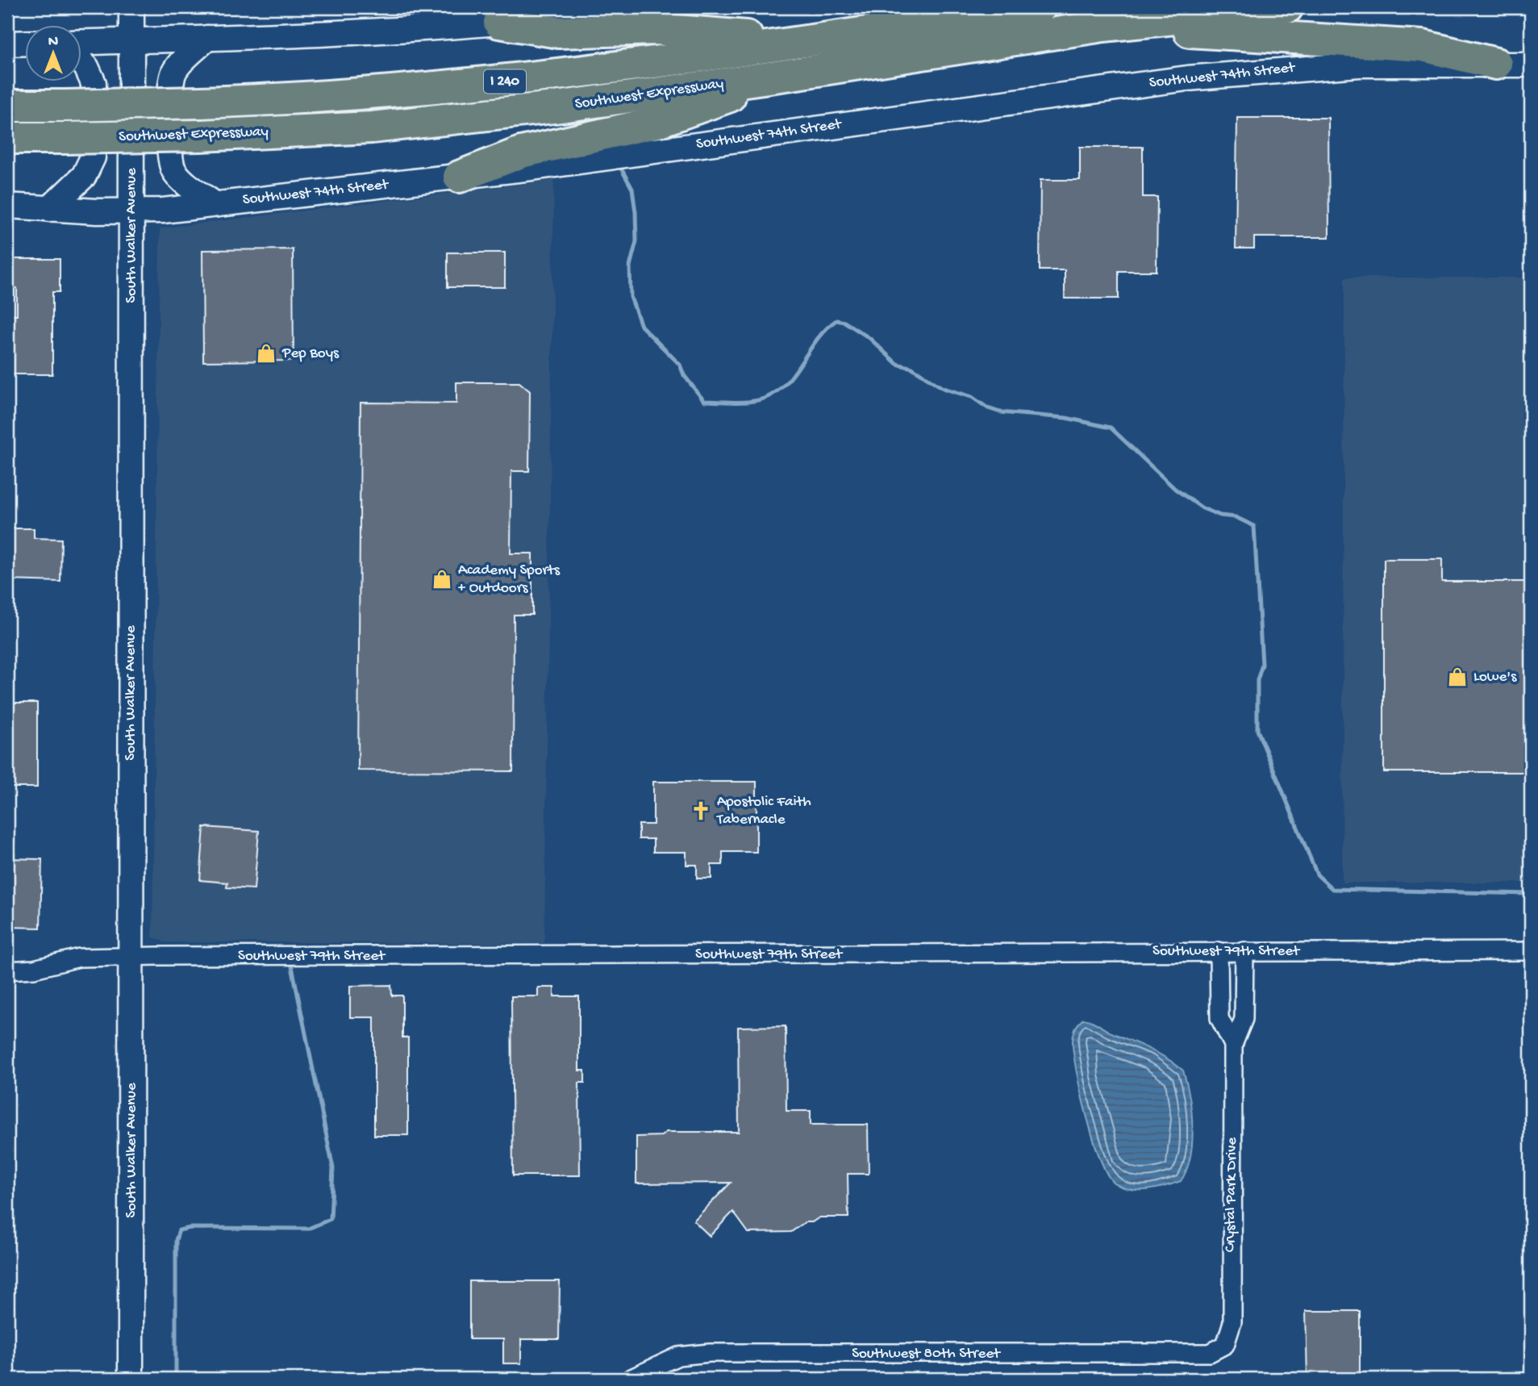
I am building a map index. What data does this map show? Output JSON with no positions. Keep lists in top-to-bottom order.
{
  "streets": {
    "highway": ["I 240", "Southwest Expressway"],
    "main road": ["Southwest 74th Street", "South Walker Avenue"],
    "street": ["Southwest 79th Street", "Crystal Park Drive", "Southwest 80th Street"]
  },
  "crossings": [
    ["Southwest 74th Street", "South Walker Avenue"],
    ["South Walker Avenue", "Southwest 79th Street"],
    ["Southwest 79th Street", "Crystal Park Drive"],
    ["Crystal Park Drive", "Southwest 80th Street"]
  ],
  "places": {
    "shop": ["Pep Boys", "Academy Sports + Outdoors", "Lowe's"],
    "church": ["Apostolic Faith Tabernacle"]
  },
  "north": "top"
}
